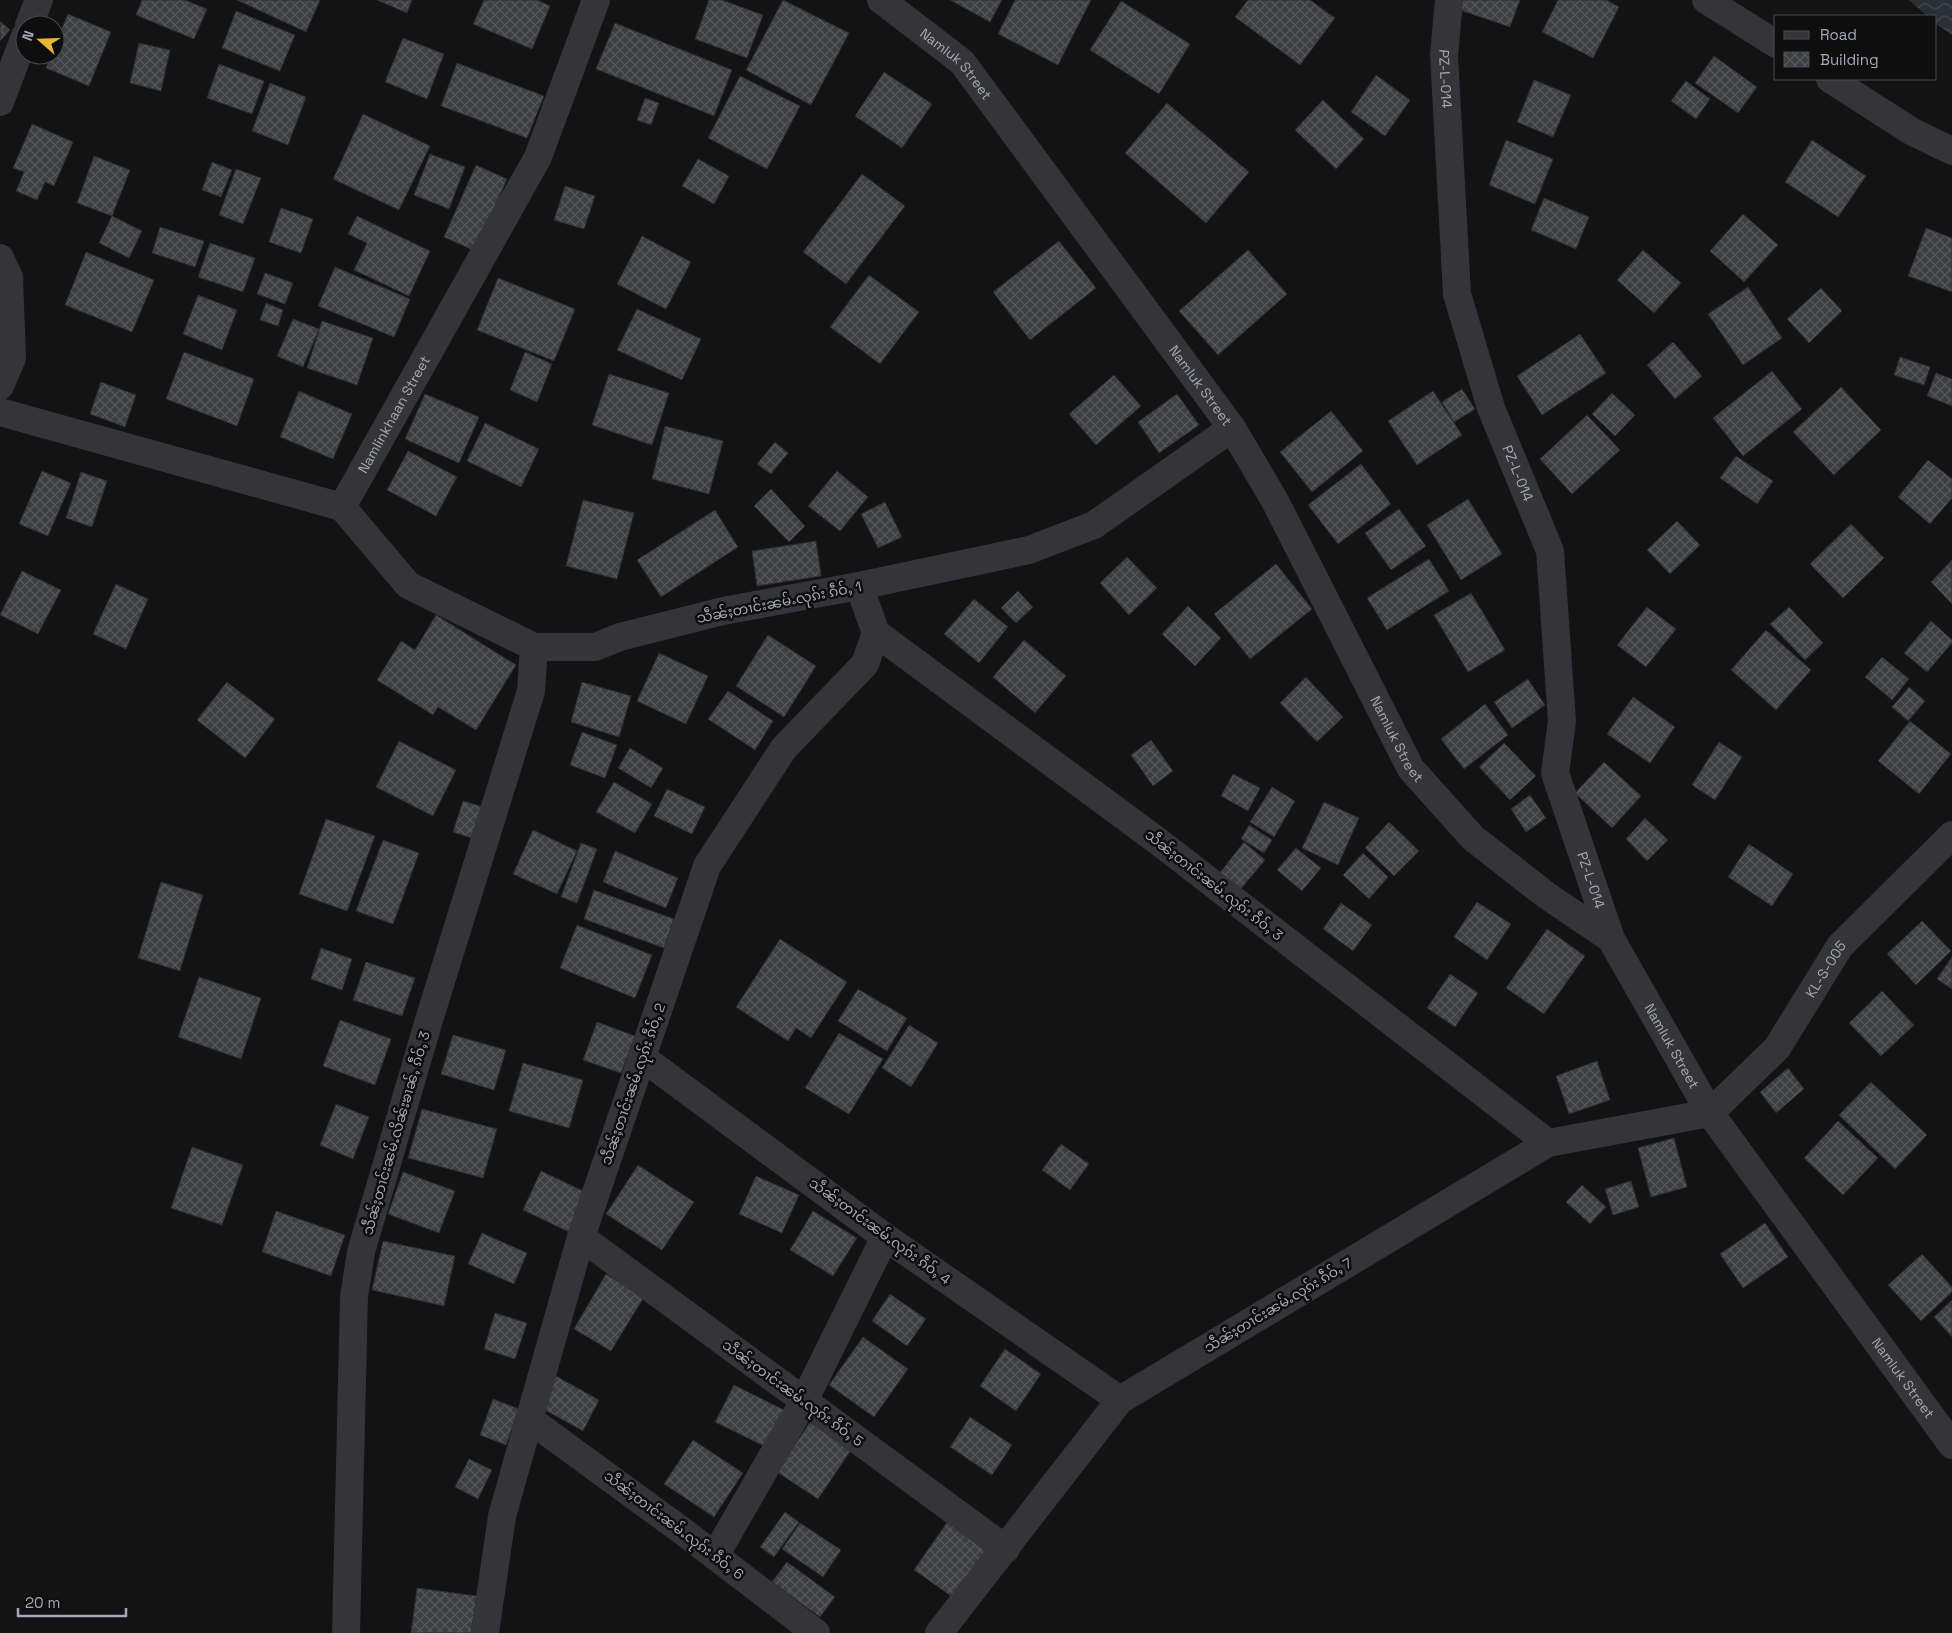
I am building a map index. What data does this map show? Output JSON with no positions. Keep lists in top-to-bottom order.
{
  "streets": {
    "street": [
      "Namluk Street",
      "PZ-L-014",
      "Namlinkhaan Street",
      "သဵၼ်ႈတၢင်းၼမ်ႉလုၵ်း ၵဵဝ်ႇ 1",
      "သဵၼ်ႈတၢင်းၼမ်ႉလုၵ်း ၵဵဝ်ႇ 3",
      "KL-S-005",
      "သဵၼ်ႈတၢင်းၼမ်ႉလုၵ်း ၵဵဝ်ႇ 2",
      "သဵၼ်ႈတၢင်းၼမ်ႉလိၼ်းၶၢၼ်ႇ ၵဵဝ်ႇ 3",
      "သဵၼ်ႈတၢင်းၼမ်ႉလုၵ်း ၵဵဝ်ႇ 4",
      "သဵၼ်ႈတၢင်းၼမ်ႉလုၵ်း ၵဵဝ်ႇ 7",
      "သဵၼ်ႈတၢင်းၼမ်ႉလုၵ်း ၵဵဝ်ႇ 5",
      "သဵၼ်ႈတၢင်းၼမ်ႉလုၵ်း ၵဵဝ်ႇ 6"
    ]
  },
  "crossings": [
    ["Namluk Street", "PZ-L-014"],
    ["Namluk Street", "သဵၼ်ႈတၢင်းၼမ်ႉလုၵ်း ၵဵဝ်ႇ 1"],
    ["Namluk Street", "KL-S-005"],
    ["Namluk Street", "သဵၼ်ႈတၢင်းၼမ်ႉလုၵ်း ၵဵဝ်ႇ 7"],
    ["Namlinkhaan Street", "သဵၼ်ႈတၢင်းၼမ်ႉလုၵ်း ၵဵဝ်ႇ 1"],
    ["သဵၼ်ႈတၢင်းၼမ်ႉလုၵ်း ၵဵဝ်ႇ 1", "သဵၼ်ႈတၢင်းၼမ်ႉလိၼ်းၶၢၼ်ႇ ၵဵဝ်ႇ 3"],
    ["သဵၼ်ႈတၢင်းၼမ်ႉလုၵ်း ၵဵဝ်ႇ 3", "သဵၼ်ႈတၢင်းၼမ်ႉလုၵ်း ၵဵဝ်ႇ 2"],
    ["သဵၼ်ႈတၢင်းၼမ်ႉလုၵ်း ၵဵဝ်ႇ 3", "သဵၼ်ႈတၢင်းၼမ်ႉလုၵ်း ၵဵဝ်ႇ 7"],
    ["KL-S-005", "သဵၼ်ႈတၢင်းၼမ်ႉလုၵ်း ၵဵဝ်ႇ 7"],
    ["သဵၼ်ႈတၢင်းၼမ်ႉလုၵ်း ၵဵဝ်ႇ 2", "သဵၼ်ႈတၢင်းၼမ်ႉလုၵ်း ၵဵဝ်ႇ 4"],
    ["သဵၼ်ႈတၢင်းၼမ်ႉလုၵ်း ၵဵဝ်ႇ 2", "သဵၼ်ႈတၢင်းၼမ်ႉလုၵ်း ၵဵဝ်ႇ 5"],
    ["သဵၼ်ႈတၢင်းၼမ်ႉလုၵ်း ၵဵဝ်ႇ 2", "သဵၼ်ႈတၢင်းၼမ်ႉလုၵ်း ၵဵဝ်ႇ 6"],
    ["သဵၼ်ႈတၢင်းၼမ်ႉလုၵ်း ၵဵဝ်ႇ 4", "သဵၼ်ႈတၢင်းၼမ်ႉလုၵ်း ၵဵဝ်ႇ 7"],
    ["သဵၼ်ႈတၢင်းၼမ်ႉလုၵ်း ၵဵဝ်ႇ 7", "သဵၼ်ႈတၢင်းၼမ်ႉလုၵ်း ၵဵဝ်ႇ 5"]
  ],
  "legend": ["Road", "Building"],
  "scale_bar": "20 m",
  "north": "left"
}
